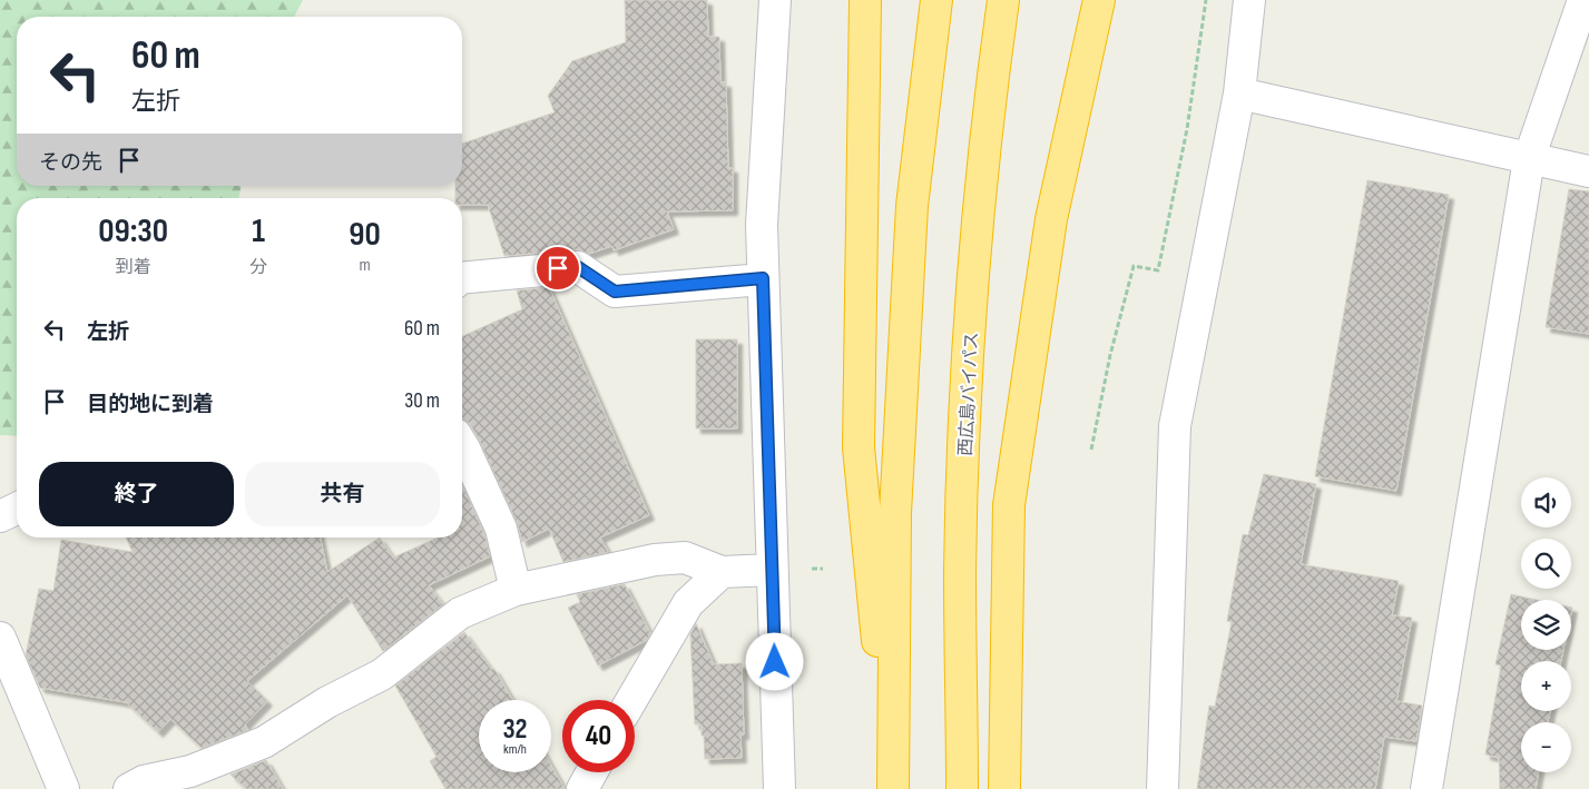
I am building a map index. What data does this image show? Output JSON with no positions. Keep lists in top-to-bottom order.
{
  "streets": {
    "highway": ["西広島バイパス"]
  },
  "page": {
    "turn": ["60 m", "左折"],
    "then": "その先",
    "eta": [
      "09:30",
      "到着",
      "1",
      "分",
      "90",
      "m"
    ],
    "list": [
      {
        "name": "左折",
        "value": "60 m"
      },
      {
        "name": "目的地に到着",
        "value": "30 m"
      }
    ],
    "buttons": ["終了", "共有"],
    "map_buttons": ["+", "−"],
    "speed": "32 km/h",
    "limit": "40"
  }
}
